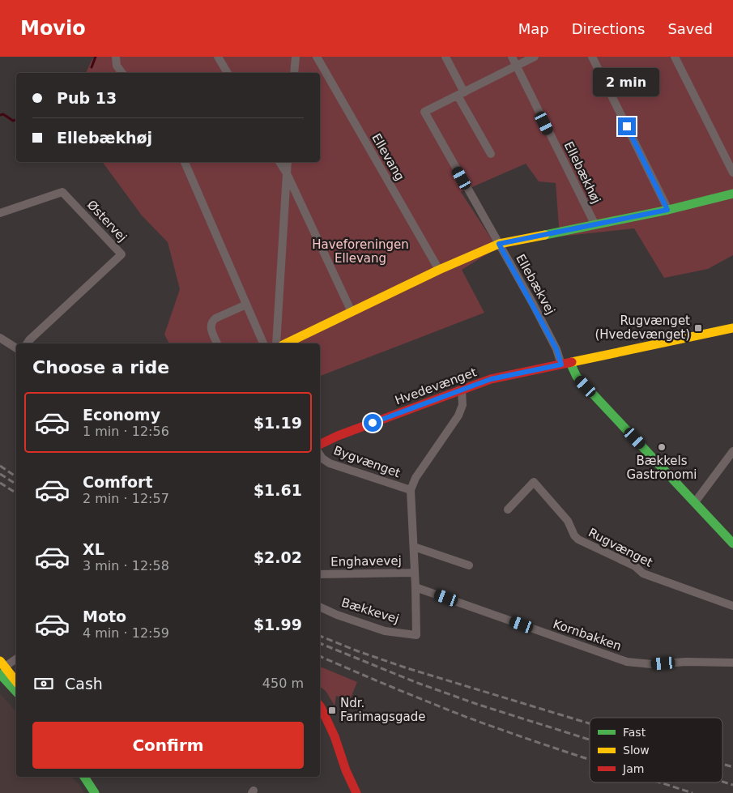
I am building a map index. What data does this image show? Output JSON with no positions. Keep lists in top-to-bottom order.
{
  "streets": {
    "street": [
      "Ellevang",
      "Ellebækhøj",
      "Østervej",
      "Ellebækvej",
      "Hvedevænget",
      "Bygvænget",
      "Rugvænget",
      "Enghavevej",
      "Bækkevej",
      "Kornbakken"
    ]
  },
  "crossings": [
    ["Ellebækhøj", "Ellebækvej"],
    ["Ellebækvej", "Hvedevænget"],
    ["Bækkevej", "Kornbakken"]
  ],
  "parks": ["Haveforeningen Ellevang"],
  "places": {
    "transit": ["Rugvænget (Hvedevænget)", "Ndr. Farimagsgade"],
    "other": ["Bækkels Gastronomi"]
  },
  "legend": ["Fast", "Slow", "Jam"],
  "page": {
    "header": "Movio",
    "nav": ["Map", "Directions", "Saved"],
    "bubble": "2 min",
    "banner": ["Pub 13", "Ellebækhøj"],
    "heading": "Choose a ride",
    "list": [
      {
        "name": "Economy",
        "note": "1 min · 12:56",
        "value": "$1.19"
      },
      {
        "name": "Comfort",
        "note": "2 min · 12:57",
        "value": "$1.61"
      },
      {
        "name": "XL",
        "note": "3 min · 12:58",
        "value": "$2.02"
      },
      {
        "name": "Moto",
        "note": "4 min · 12:59",
        "value": "$1.99"
      }
    ],
    "pay": ["Cash", "450 m"],
    "buttons": "Confirm"
  }
}
